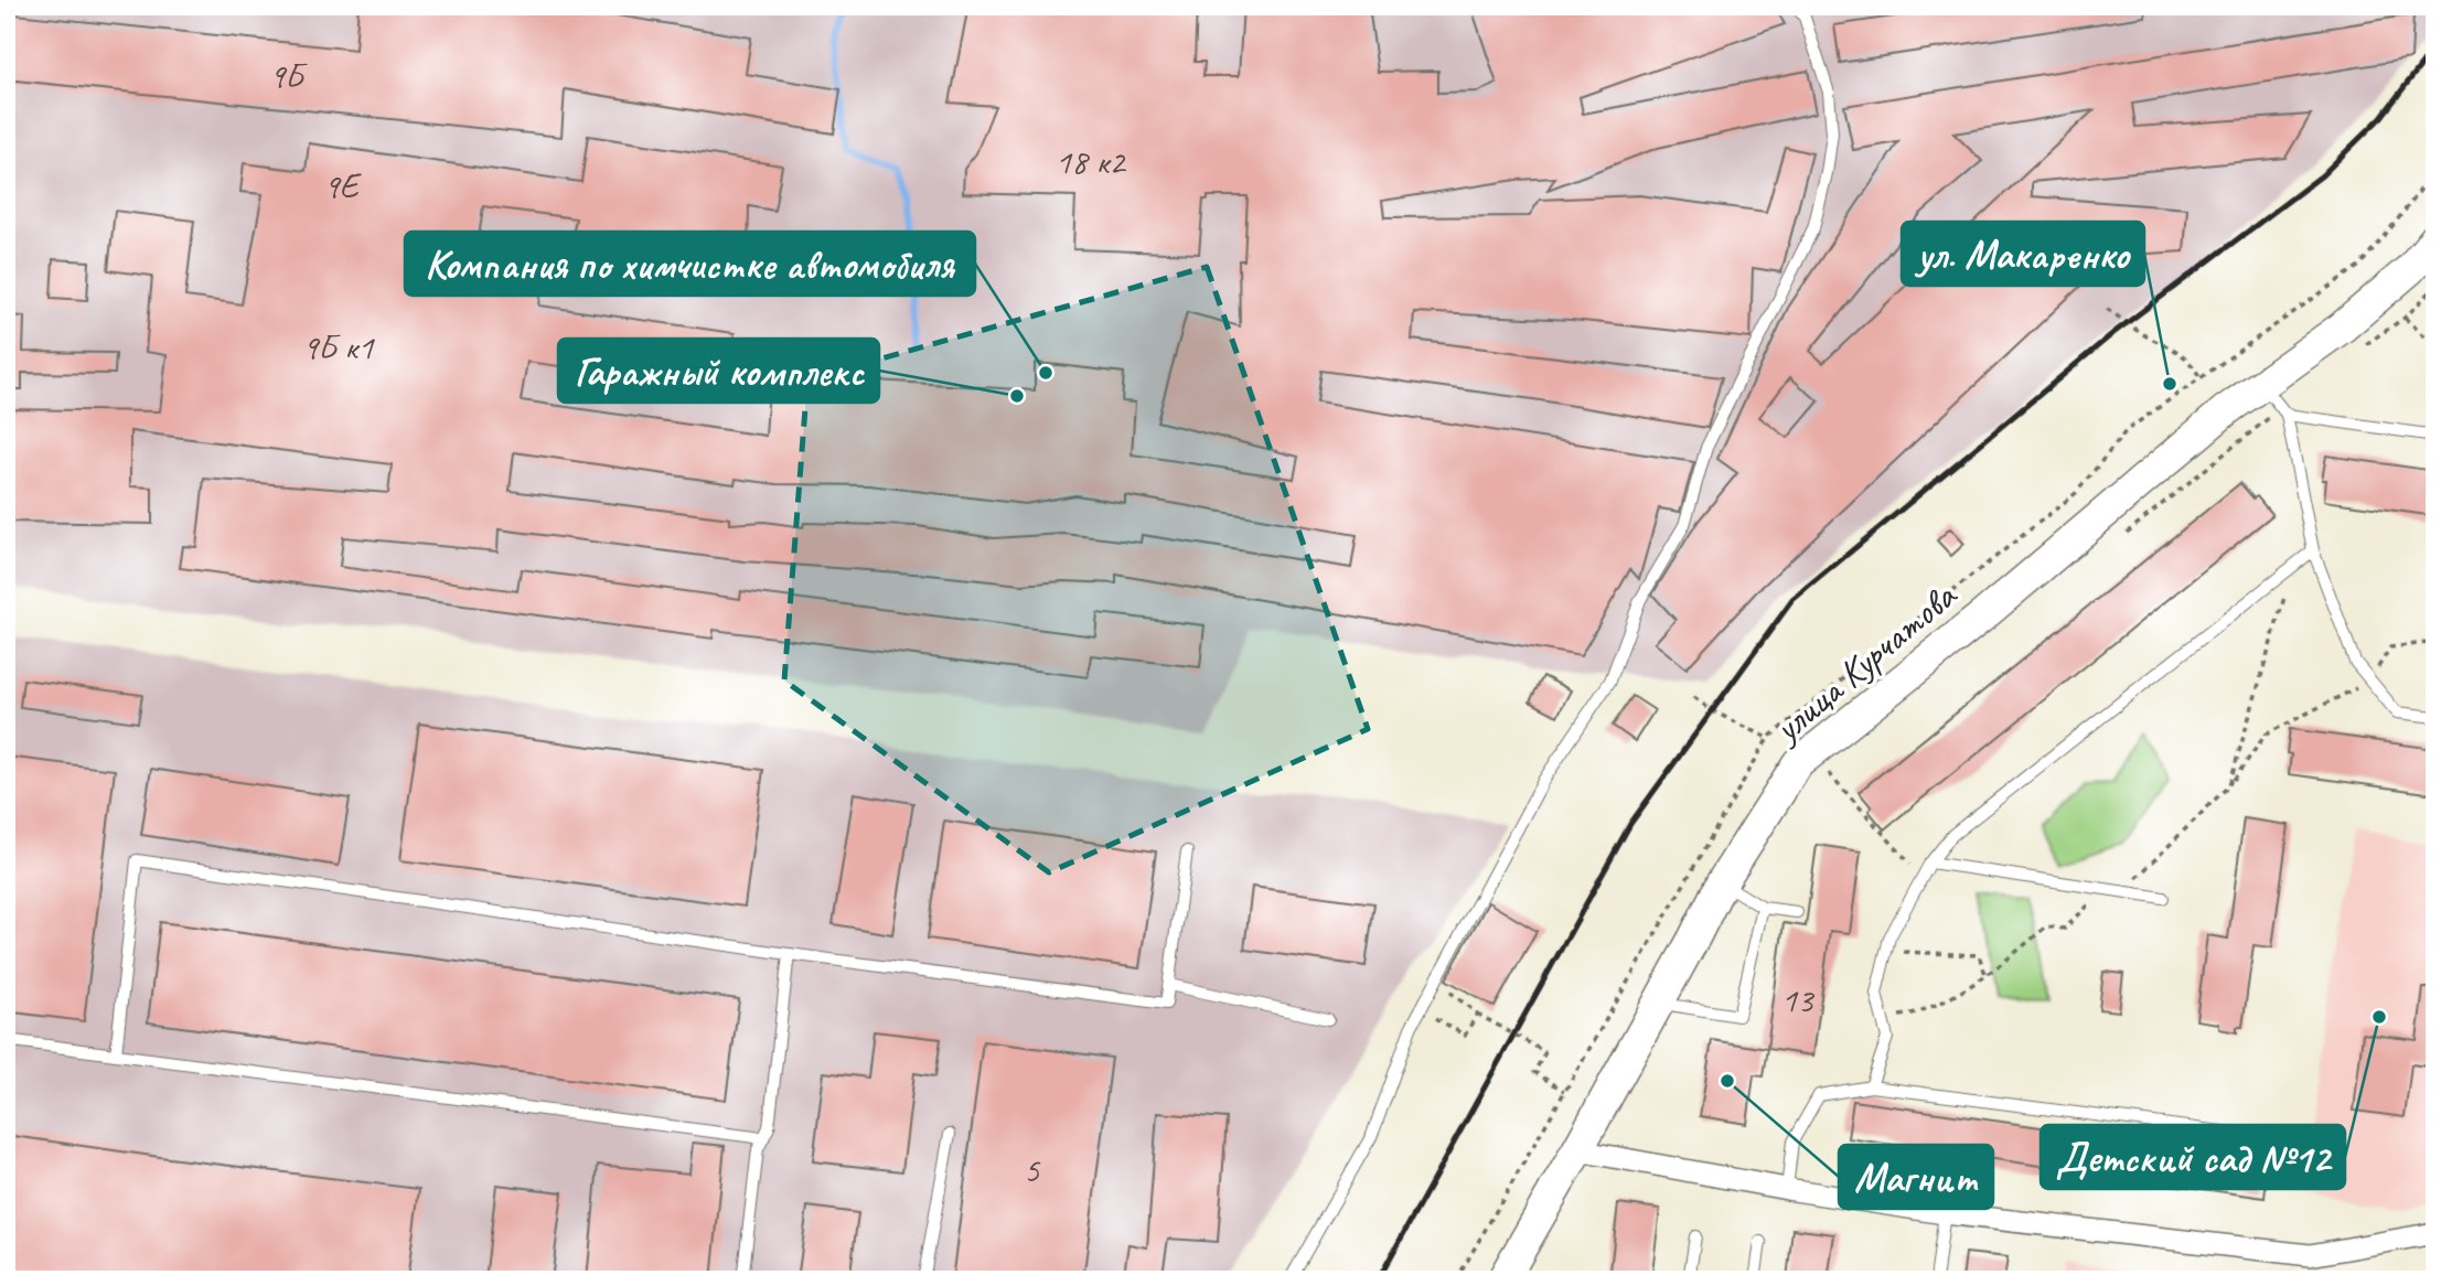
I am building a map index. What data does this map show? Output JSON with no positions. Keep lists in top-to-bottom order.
{
  "streets": {
    "main road": ["улица Курчатова"]
  },
  "places": [
    "Компания по химчистке автомобиля",
    "ул. Макаренко",
    "Гаражный комплекс",
    "Детский сад №12",
    "Магнит"
  ],
  "house_numbers": [
    "9Б",
    "18 к2",
    "9Е",
    "9Б к1",
    "13",
    "5"
  ]
}
